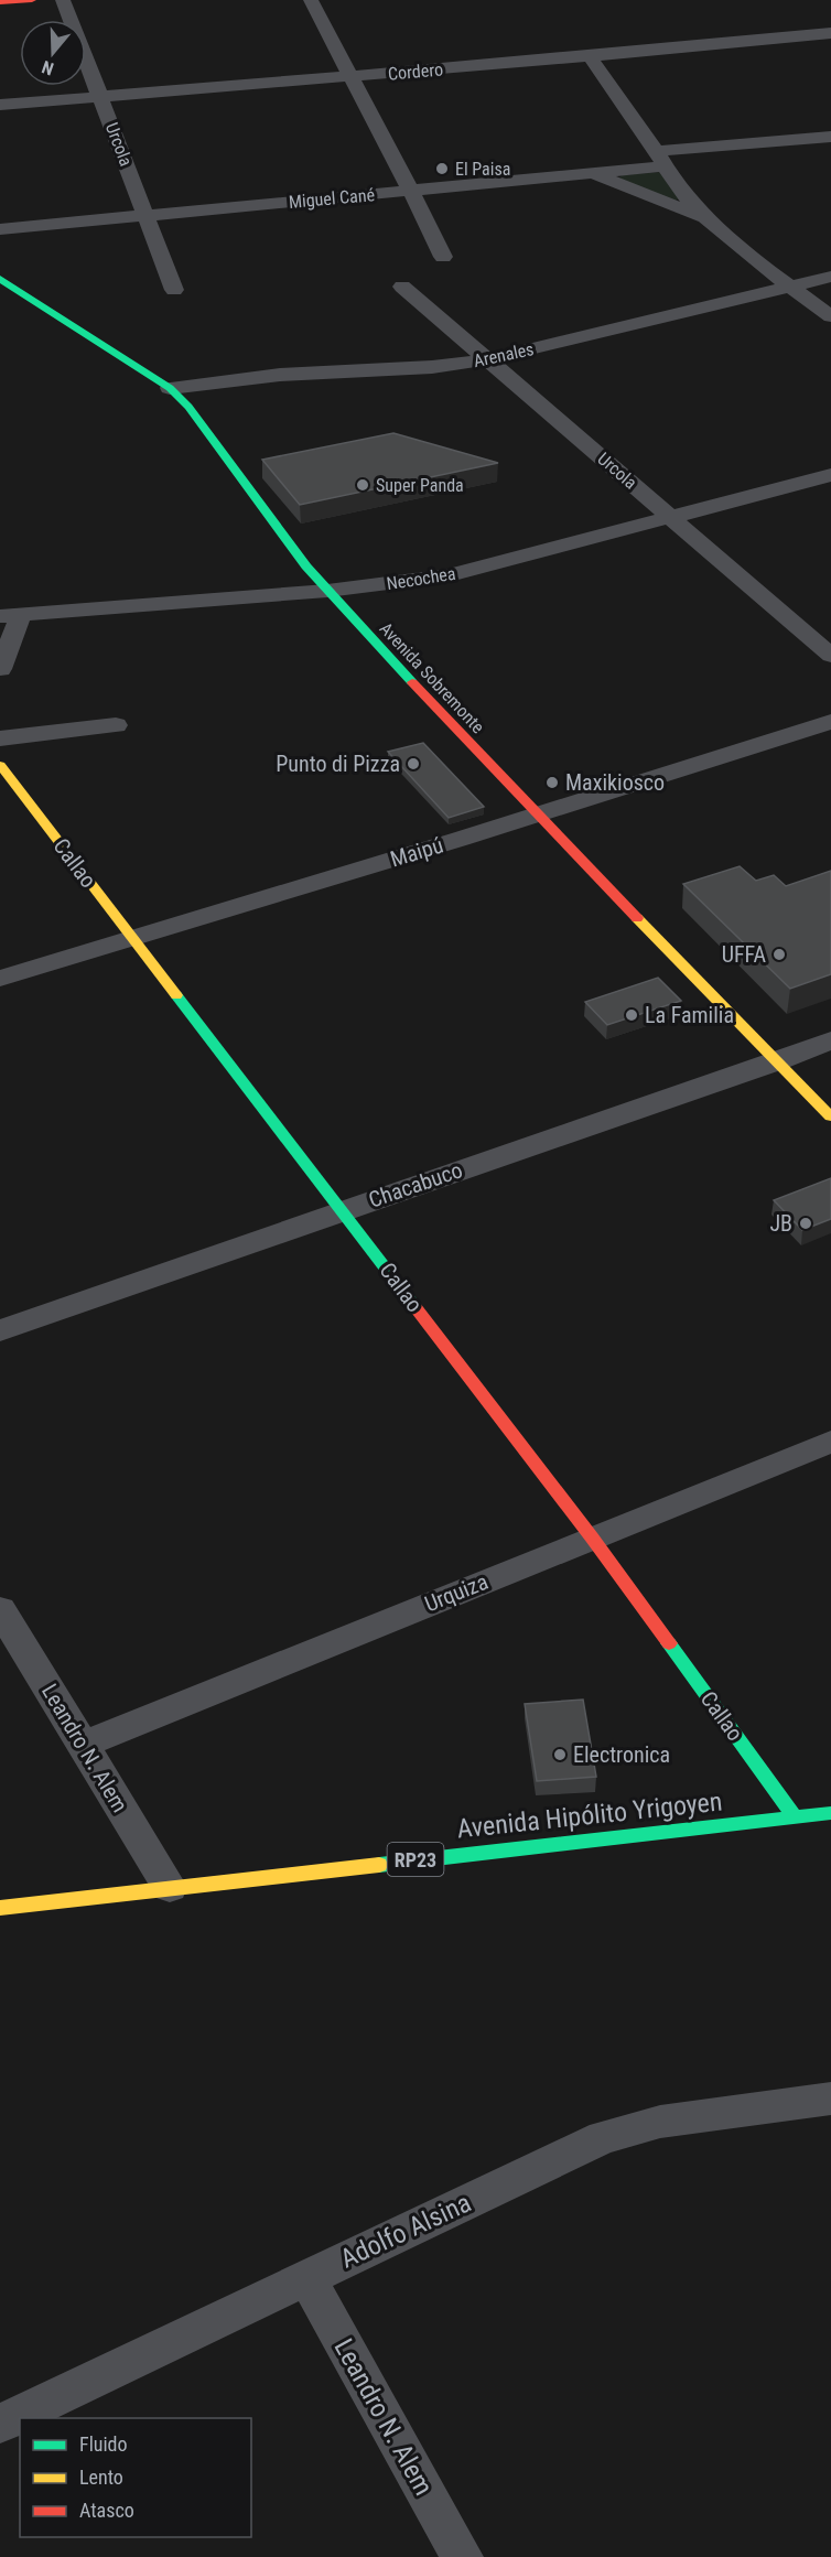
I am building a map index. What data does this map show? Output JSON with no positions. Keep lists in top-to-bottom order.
{
  "streets": {
    "main road": [
      "Avenida Sobremonte",
      "Callao",
      "Avenida Hipólito Yrigoyen",
      "RP23"
    ],
    "street": [
      "Cordero",
      "Urcola",
      "Miguel Cané",
      "Arenales",
      "Necochea",
      "Maipú",
      "Chacabuco",
      "Urquiza",
      "Leandro N. Alem",
      "Adolfo Alsina"
    ]
  },
  "crossings": [
    ["Cordero", "Urcola"],
    ["Urcola", "Miguel Cané"],
    ["Urcola", "Arenales"],
    ["Urcola", "Necochea"],
    ["Arenales", "Avenida Sobremonte"],
    ["Necochea", "Avenida Sobremonte"],
    ["Avenida Sobremonte", "Maipú"],
    ["Avenida Sobremonte", "Chacabuco"],
    ["Maipú", "Callao"],
    ["Callao", "Chacabuco"],
    ["Callao", "Urquiza"],
    ["Callao", "Avenida Hipólito Yrigoyen"],
    ["Urquiza", "Leandro N. Alem"],
    ["Leandro N. Alem", "Avenida Hipólito Yrigoyen"],
    ["Leandro N. Alem", "Adolfo Alsina"]
  ],
  "places": [
    "El Paisa",
    "Super Panda",
    "Punto di Pizza",
    "Maxikiosco",
    "UFFA",
    "La Familia",
    "JB",
    "Electronica"
  ],
  "legend": ["Fluido", "Lento", "Atasco"],
  "north": "bottom"
}
